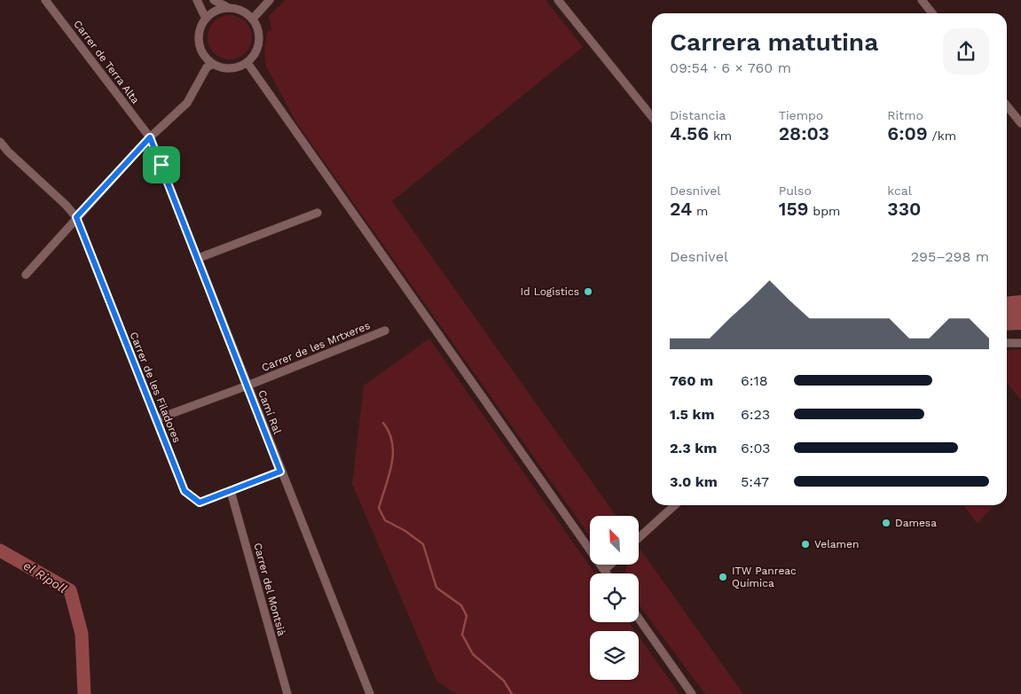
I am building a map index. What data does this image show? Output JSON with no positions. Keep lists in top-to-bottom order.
{
  "streets": {
    "street": [
      "Carrer de Terra Alta",
      "Carrer de les Mrtxeres",
      "Carrer de les Filadores",
      "Camí Ral",
      "Carrer del Montsià"
    ]
  },
  "crossings": [
    ["Carrer de Terra Alta", "Camí Ral"],
    ["Carrer de les Mrtxeres", "Carrer de les Filadores"],
    ["Carrer de les Mrtxeres", "Camí Ral"],
    ["Carrer de les Filadores", "Camí Ral"],
    ["Carrer de les Filadores", "Carrer del Montsià"]
  ],
  "water": ["el Ripoll"],
  "places": [
    "Id Logistics",
    "Damesa",
    "Velamen",
    "ITW Panreac Química"
  ],
  "north": "top left",
  "page": {
    "heading": ["Carrera matutina", "09:54 · 6 × 760 m"],
    "stats": [
      ["Distancia", "4.56 km"],
      ["Tiempo", "28:03"],
      ["Ritmo", "6:09 /km"],
      ["Desnivel", "24 m"],
      ["Pulso", "159 bpm"],
      ["kcal", "330"]
    ],
    "chart": ["Desnivel", "295–298 m"],
    "list": [
      {
        "name": "760 m",
        "note": "6:18"
      },
      {
        "name": "1.5 km",
        "note": "6:23"
      },
      {
        "name": "2.3 km",
        "note": "6:03"
      },
      {
        "name": "3.0 km",
        "note": "5:47"
      }
    ]
  }
}
